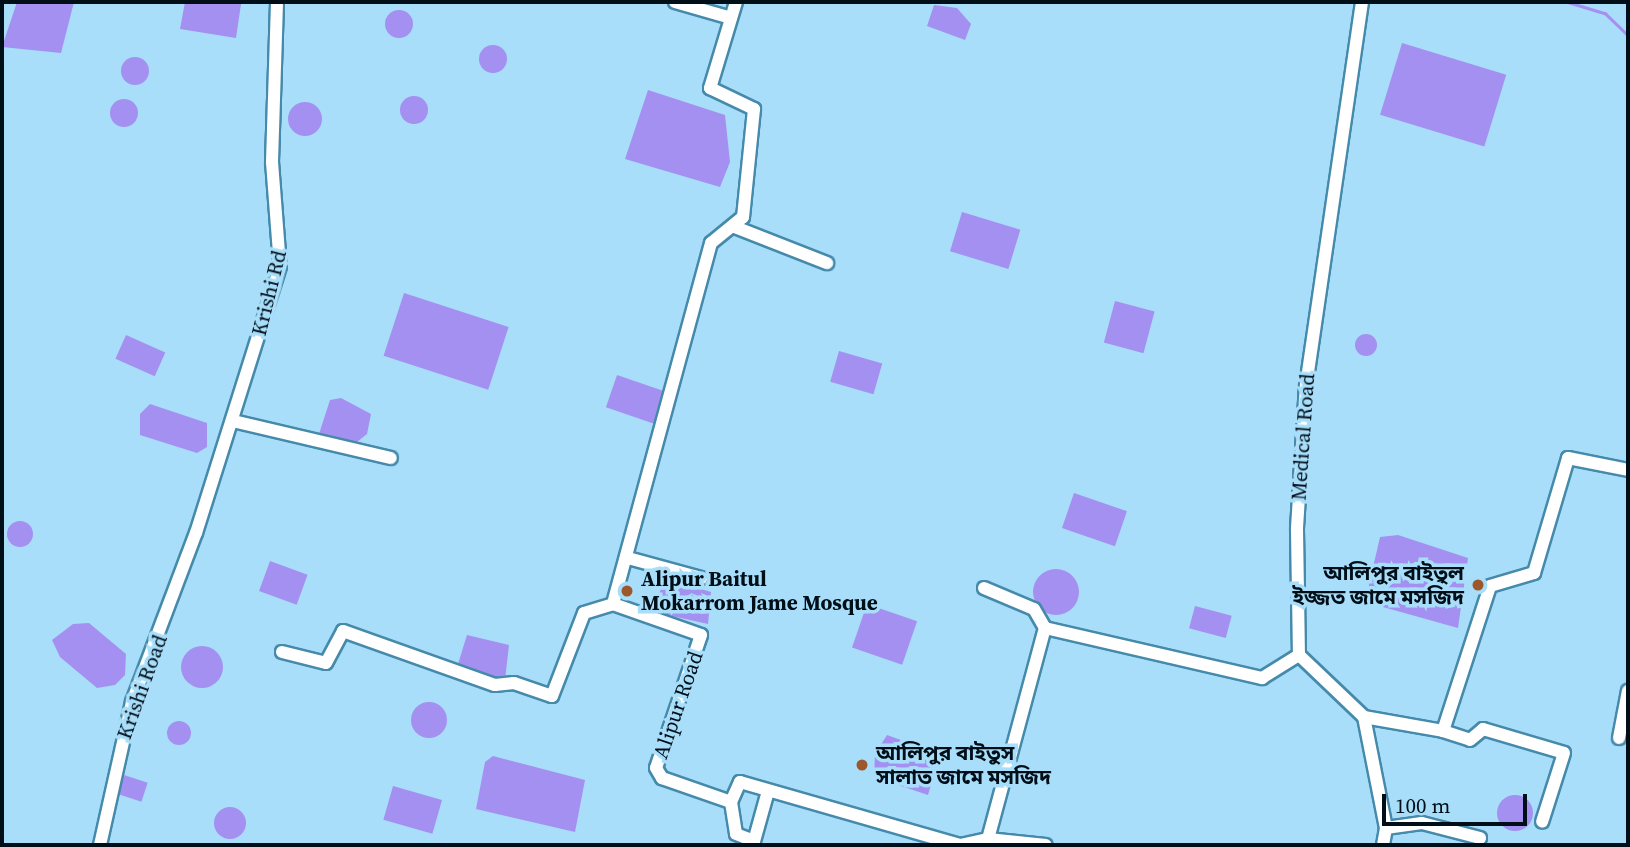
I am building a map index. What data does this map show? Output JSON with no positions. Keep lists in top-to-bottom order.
{
  "streets": {
    "street": [
      "Krishi Rd",
      "Medical Road",
      "Krishi Road",
      "Alipur Road"
    ]
  },
  "crossings": [
    ["Krishi Rd", "Krishi Road"]
  ],
  "places": ["আলিপুর বাইতুল ইজ্জত জামে মসজিদ", "Alipur Baitul Mokarrom Jame Mosque", "আলিপুর বাইতুস সালাত জামে মসজিদ"],
  "scale_bar": "100 m"
}
